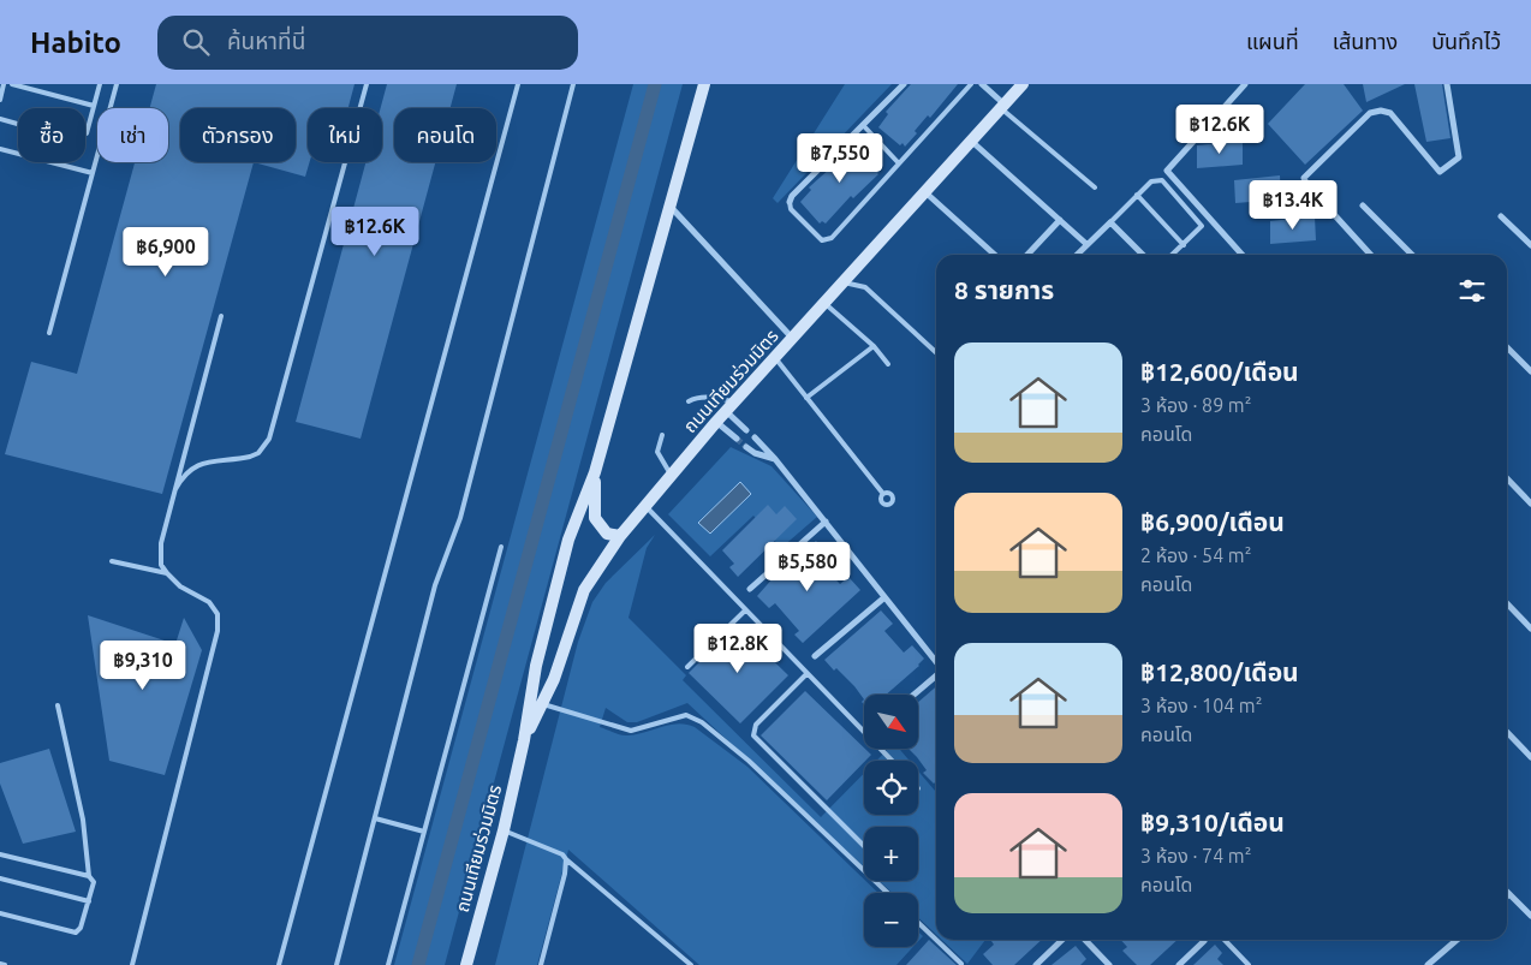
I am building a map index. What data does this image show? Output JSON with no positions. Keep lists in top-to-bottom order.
{
  "streets": {
    "street": ["ถนนเทียมร่วมมิตร"]
  },
  "north": "bottom right",
  "page": {
    "header": "Habito",
    "search": "ค้นหาที่นี่",
    "nav": ["แผนที่", "เส้นทาง", "บันทึกไว้"],
    "price": [
      "฿12.6K",
      "฿7,550",
      "฿13.4K",
      "฿12.6K",
      "฿6,900",
      "฿5,580",
      "฿12.8K",
      "฿9,310"
    ],
    "chip": [
      "ซื้อ",
      "เช่า",
      "ตัวกรอง",
      "ใหม่",
      "คอนโด"
    ],
    "heading": "8 รายการ",
    "list": [
      {
        "name": "฿12,600/เดือน",
        "note": "3 ห้อง · 89 m² · คอนโด"
      },
      {
        "name": "฿6,900/เดือน",
        "note": "2 ห้อง · 54 m² · คอนโด"
      },
      {
        "name": "฿12,800/เดือน",
        "note": "3 ห้อง · 104 m² · คอนโด"
      },
      {
        "name": "฿9,310/เดือน",
        "note": "3 ห้อง · 74 m² · คอนโด"
      }
    ],
    "map_buttons": ["+", "−"]
  }
}
